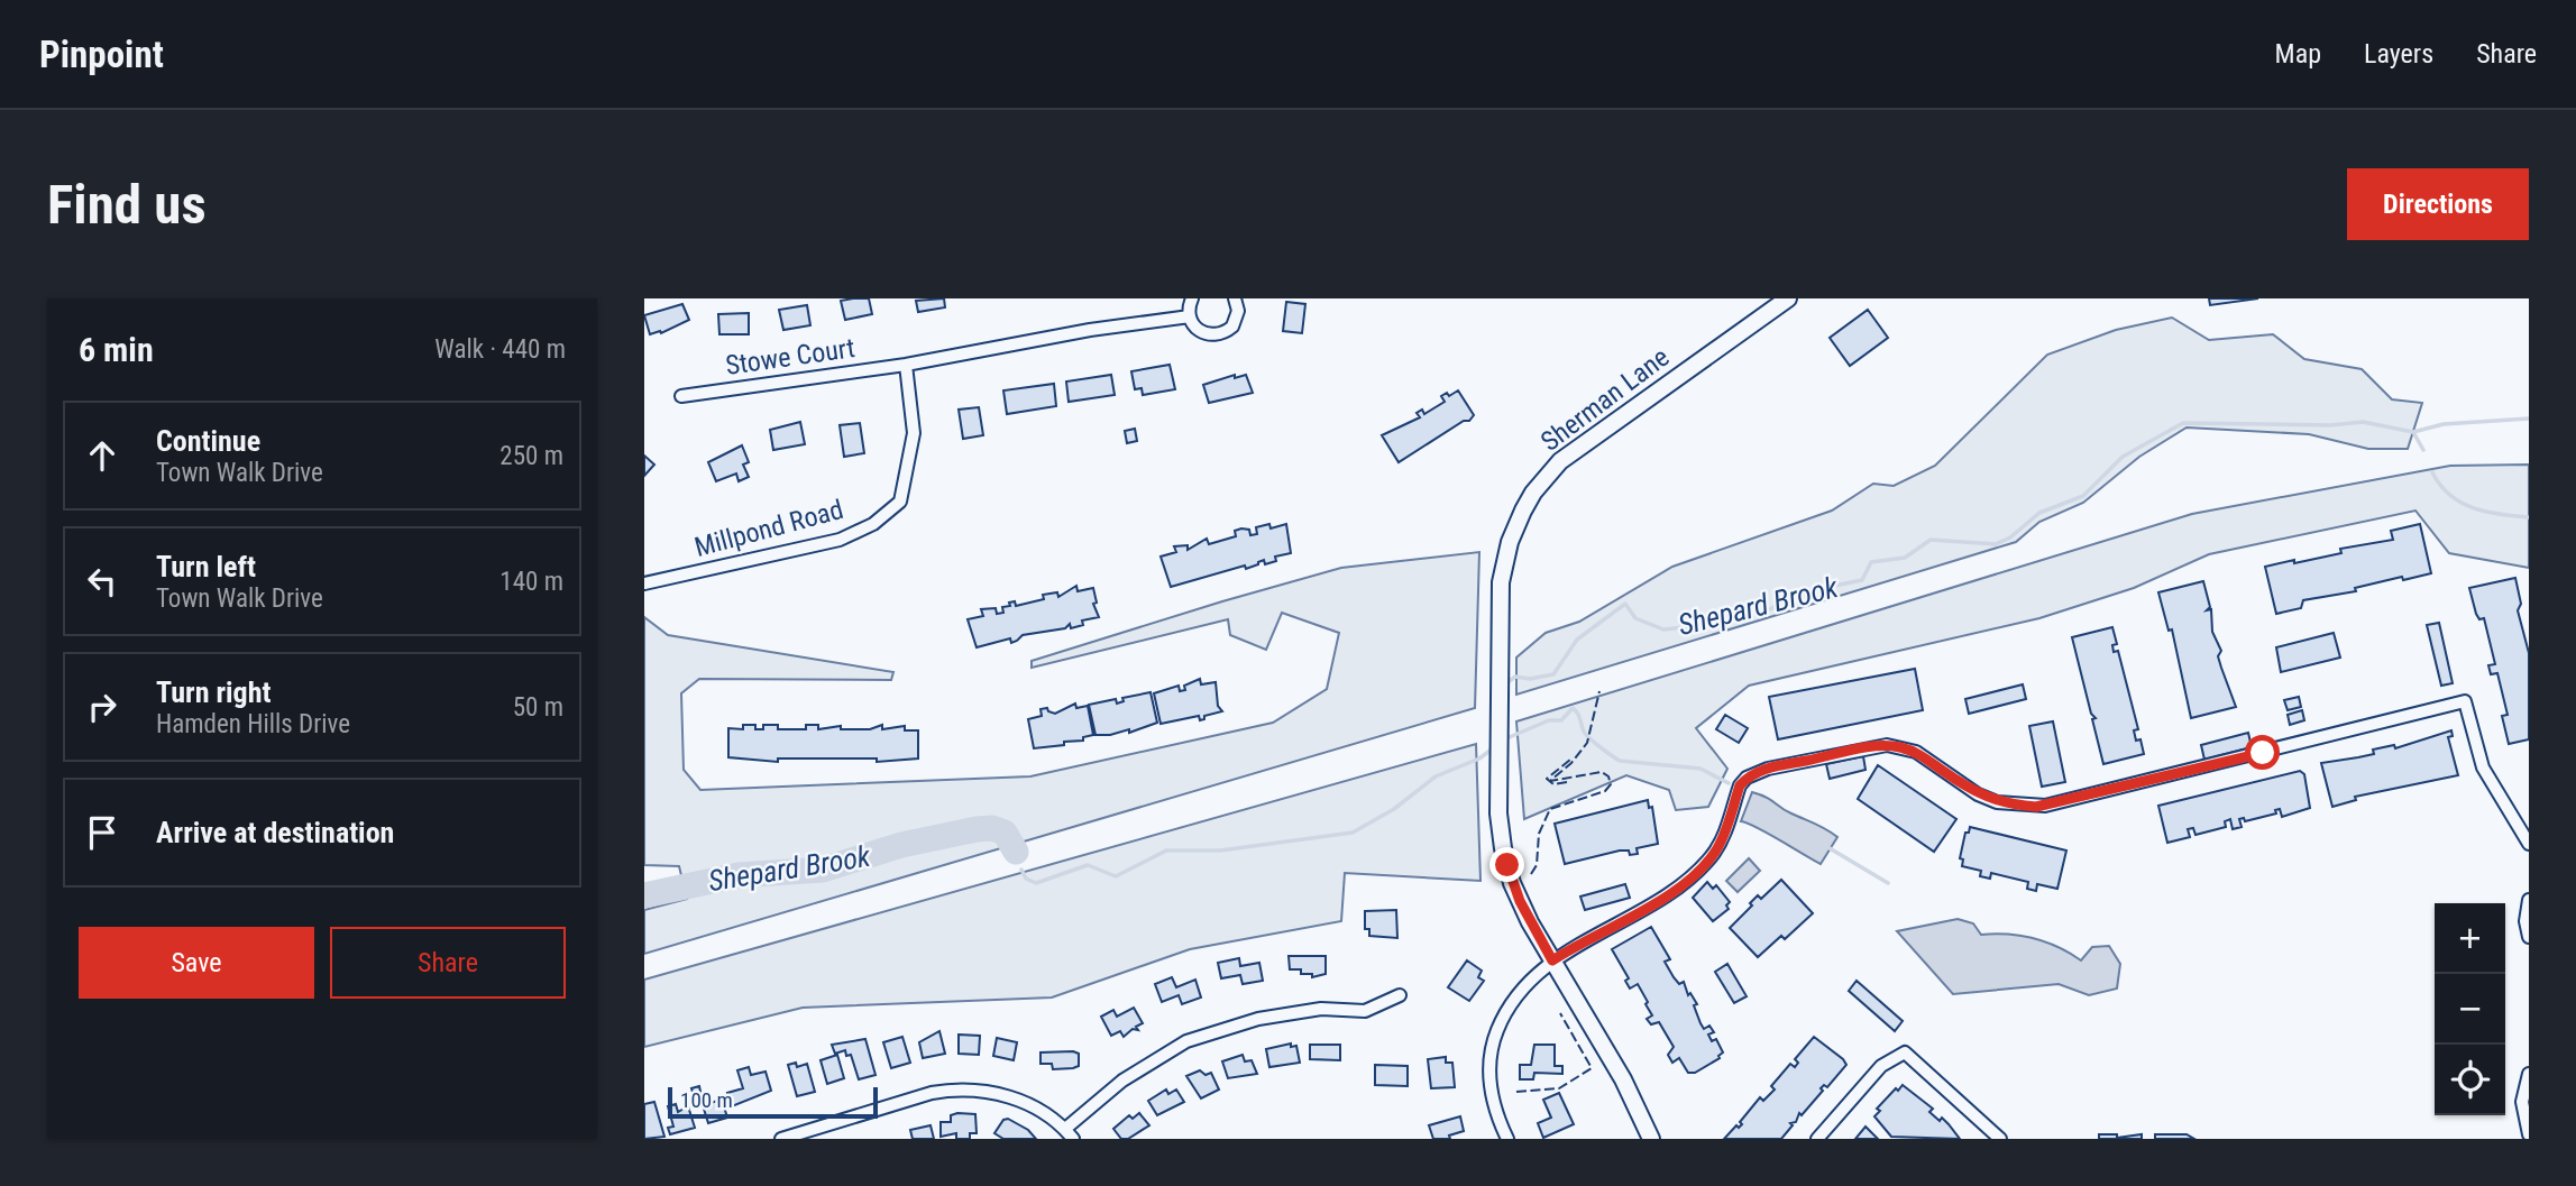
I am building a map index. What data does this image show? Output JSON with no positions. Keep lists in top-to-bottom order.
{
  "streets": {
    "street": ["Stowe Court", "Sherman Lane", "Millpond Road"]
  },
  "crossings": [
    ["Stowe Court", "Millpond Road"]
  ],
  "water": ["Shepard Brook"],
  "scale_bar": "100 m",
  "page": {
    "header": "Pinpoint",
    "nav": ["Map", "Layers", "Share"],
    "buttons": [
      "Directions",
      ["Save", "Share"]
    ],
    "title": "Find us",
    "heading": ["6 min", "Walk · 440 m"],
    "list": [
      ["Continue", "Town Walk Drive", "250 m"],
      ["Turn left", "Town Walk Drive", "140 m"],
      ["Turn right", "Hamden Hills Drive", "50 m"],
      "Arrive at destination"
    ],
    "map_buttons": ["+", "−"],
    "scale": "100 m"
  }
}
